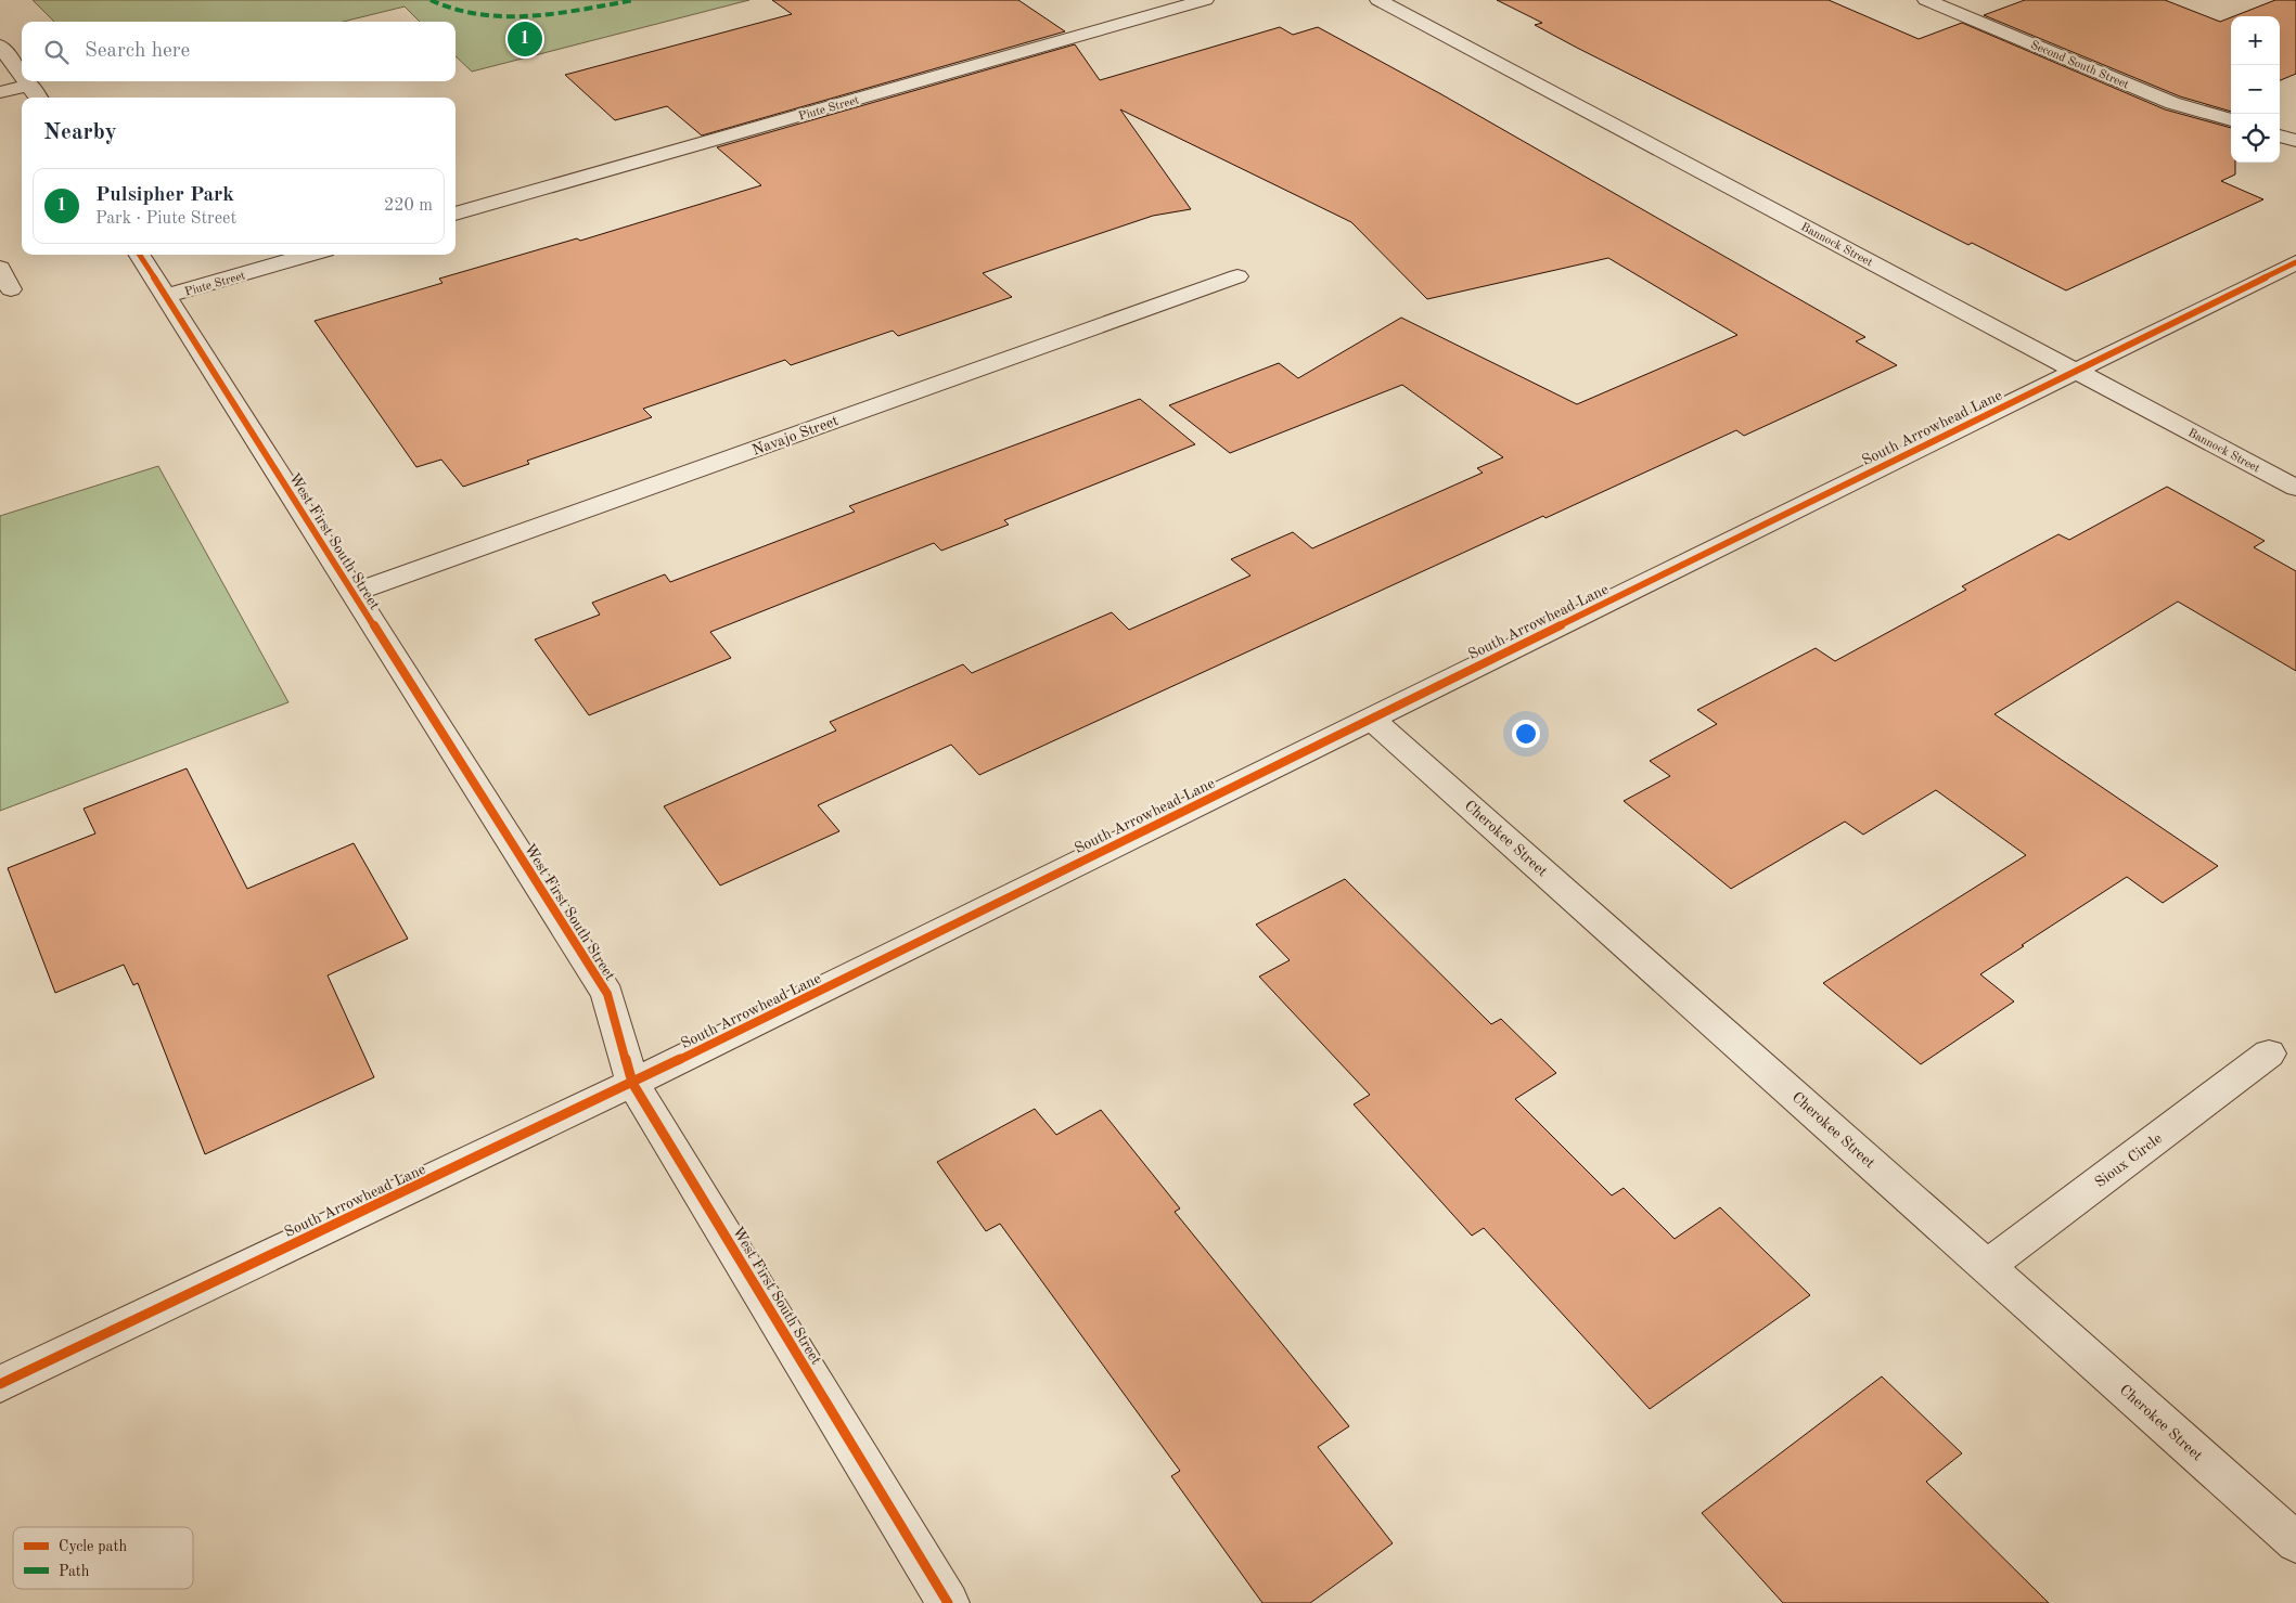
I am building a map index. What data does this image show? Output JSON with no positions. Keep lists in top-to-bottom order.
{
  "streets": {
    "street": [
      "Second South Street",
      "Piute Street",
      "Bannock Street",
      "South Arrowhead Lane",
      "Navajo Street",
      "West First South Street",
      "Cherokee Street",
      "Sioux Circle"
    ]
  },
  "crossings": [
    ["Piute Street", "West First South Street"],
    ["Bannock Street", "South Arrowhead Lane"],
    ["South Arrowhead Lane", "West First South Street"],
    ["South Arrowhead Lane", "Cherokee Street"],
    ["Navajo Street", "West First South Street"],
    ["Cherokee Street", "Sioux Circle"]
  ],
  "legend": ["Cycle path", "Path"],
  "page": {
    "map_buttons": ["+", "−"],
    "pins": "1",
    "search": "Search here",
    "heading": "Nearby",
    "list": [
      {
        "mark": "1",
        "name": "Pulsipher Park",
        "note": "Park · Piute Street",
        "value": "220 m"
      }
    ]
  }
}
